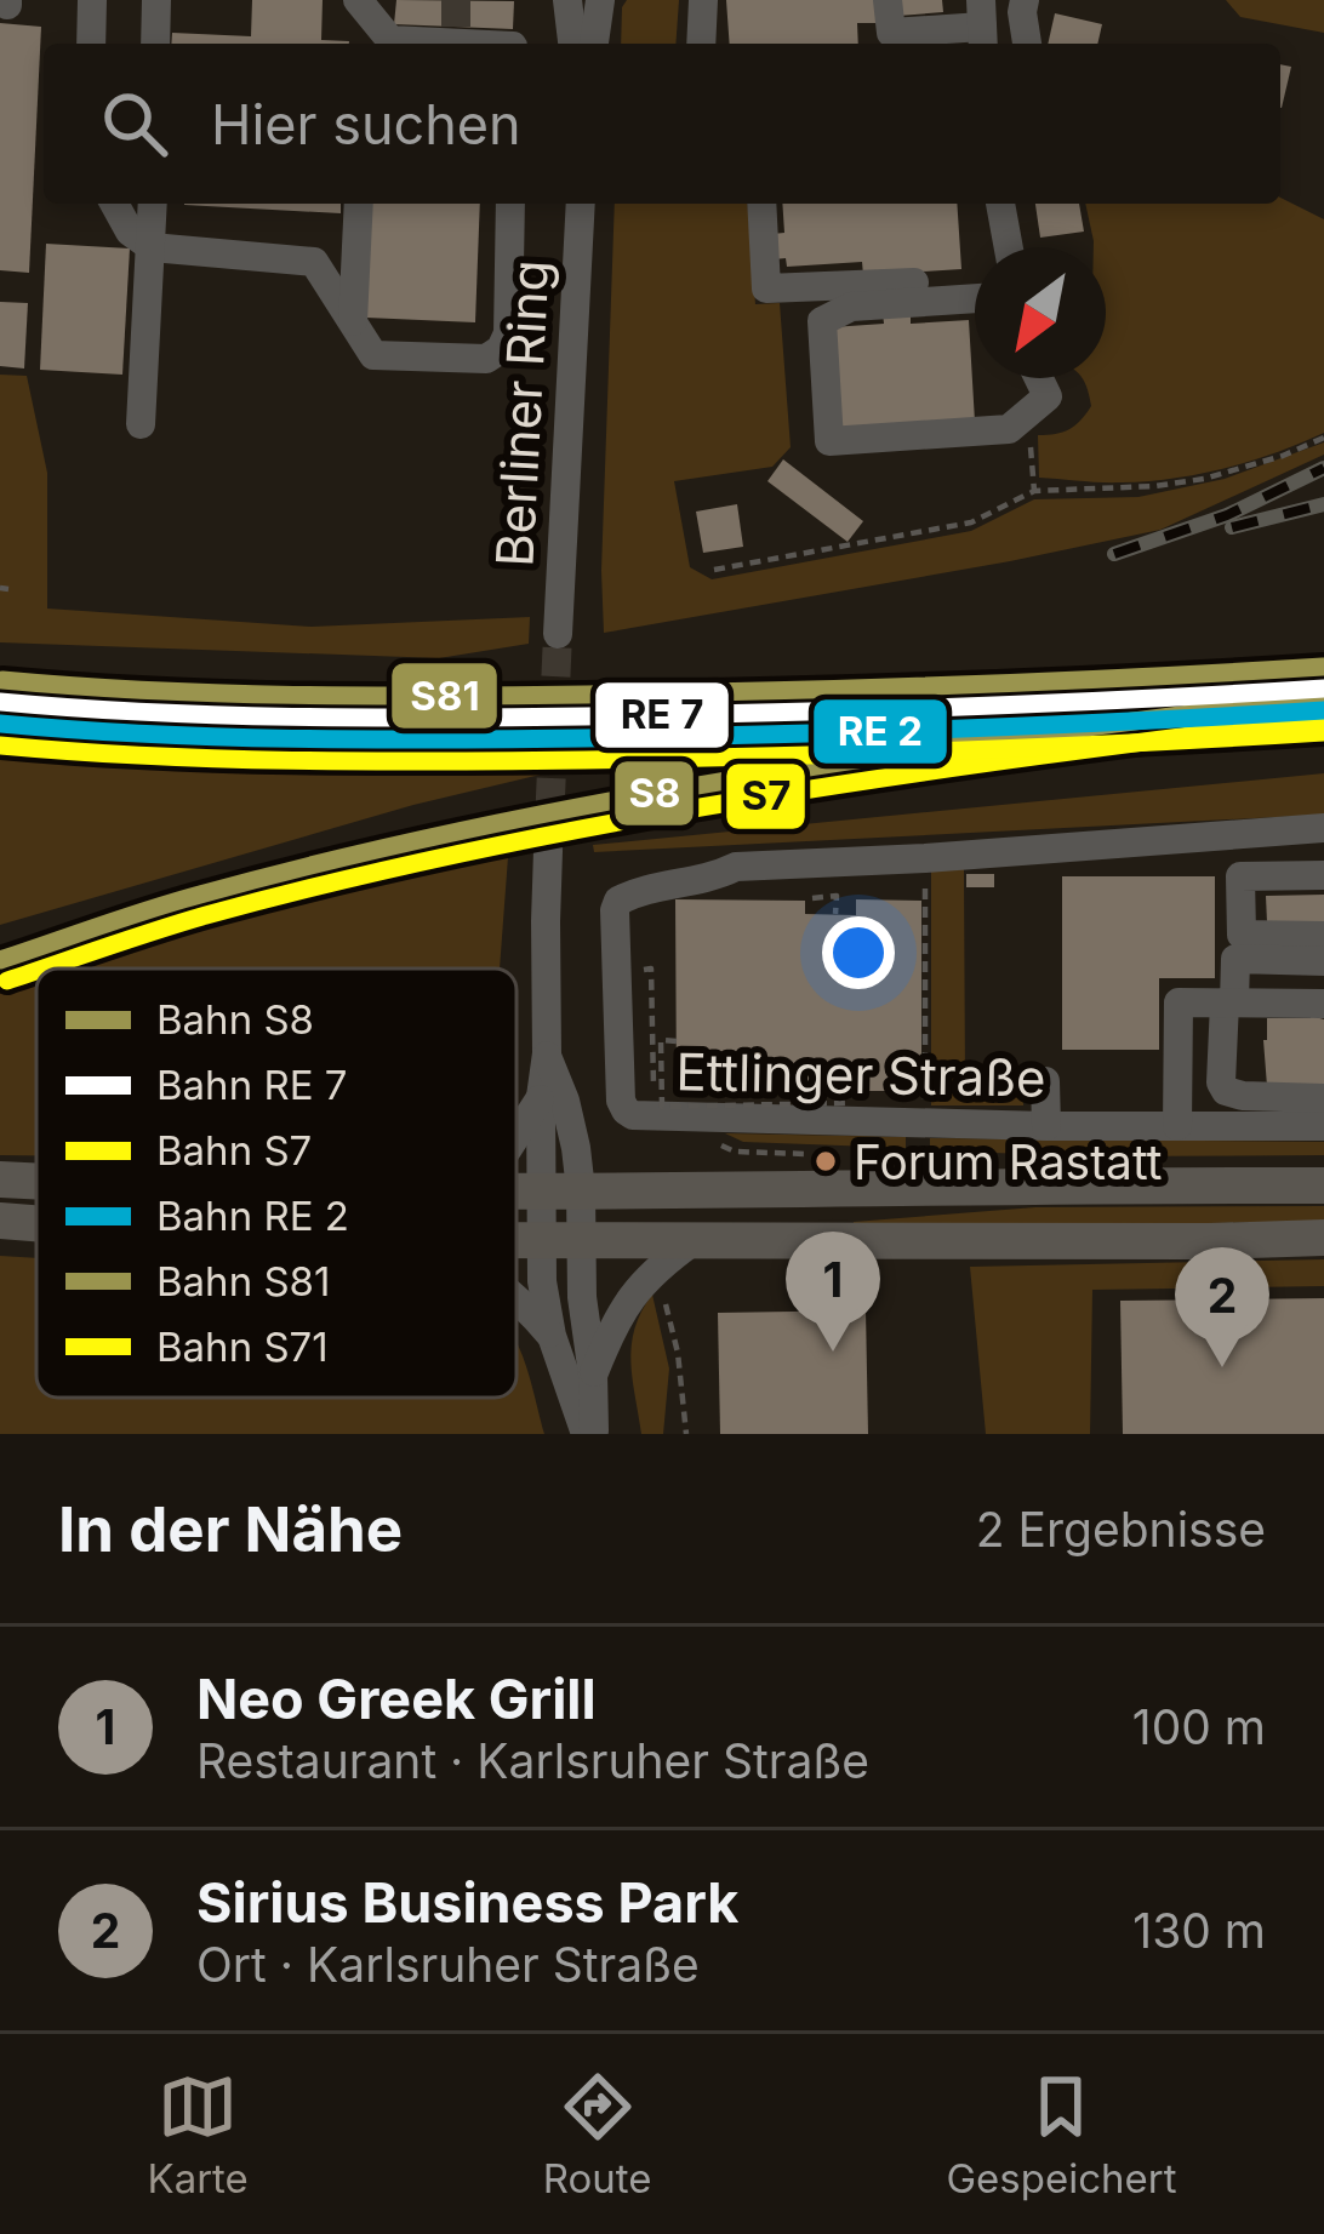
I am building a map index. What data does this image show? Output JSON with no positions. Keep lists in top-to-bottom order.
{
  "streets": {
    "street": ["Berliner Ring", "Ettlinger Straße"]
  },
  "places": ["Forum Rastatt"],
  "lines": [
    "rail line S81",
    "rail line S8",
    "rail line S7",
    "rail line S71"
  ],
  "legend": [
    "Bahn S8",
    "Bahn RE 7",
    "Bahn S7",
    "Bahn RE 2",
    "Bahn S81",
    "Bahn S71"
  ],
  "north": "bottom left",
  "page": {
    "search": "Hier suchen",
    "pins": ["1", "2"],
    "heading": ["In der Nähe", "2 Ergebnisse"],
    "list": [
      {
        "mark": "1",
        "name": "Neo Greek Grill",
        "note": "Restaurant · Karlsruher Straße",
        "value": "100 m"
      },
      {
        "mark": "2",
        "name": "Sirius Business Park",
        "note": "Ort · Karlsruher Straße",
        "value": "130 m"
      }
    ],
    "nav": ["Karte", "Route", "Gespeichert"]
  }
}
